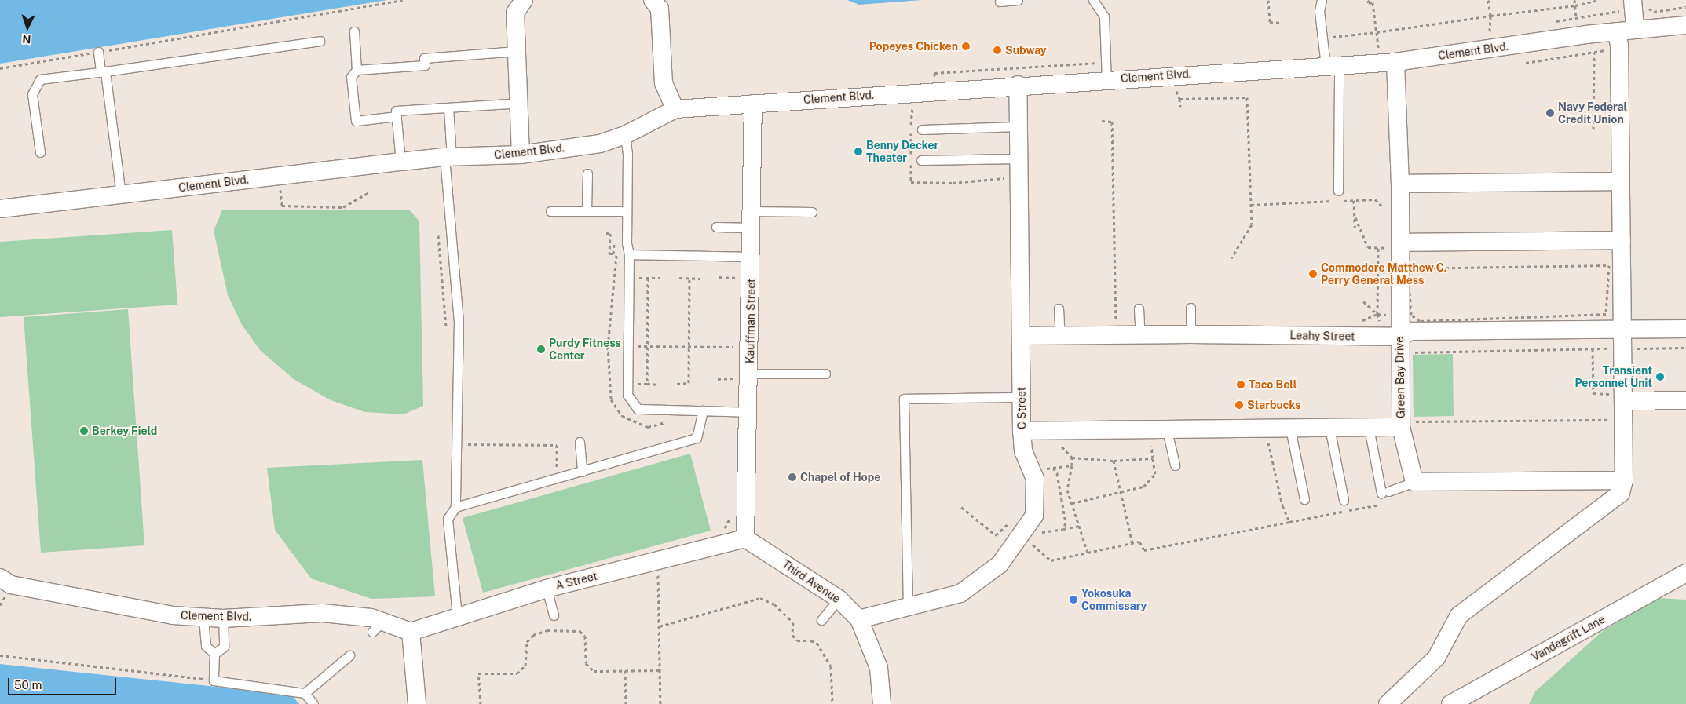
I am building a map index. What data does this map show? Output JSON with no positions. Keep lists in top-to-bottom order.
{
  "streets": {
    "street": [
      "Clement Blvd.",
      "Kauffman Street",
      "Leahy Street",
      "Green Bay Drive",
      "C Street",
      "A Street",
      "Third Avenue",
      "Vandegrift Lane"
    ]
  },
  "crossings": [
    ["Clement Blvd.", "Kauffman Street"],
    ["Clement Blvd.", "Green Bay Drive"],
    ["Clement Blvd.", "C Street"],
    ["Clement Blvd.", "A Street"],
    ["Kauffman Street", "A Street"],
    ["Kauffman Street", "Third Avenue"],
    ["Leahy Street", "Green Bay Drive"],
    ["Leahy Street", "C Street"],
    ["C Street", "Third Avenue"],
    ["A Street", "Third Avenue"]
  ],
  "places": [
    "Popeyes Chicken",
    "Subway",
    "Navy Federal Credit Union",
    "Benny Decker Theater",
    "Commodore Matthew C. Perry General Mess",
    "Purdy Fitness Center",
    "Transient Personnel Unit",
    "Taco Bell",
    "Starbucks",
    "Berkey Field",
    "Chapel of Hope",
    "Yokosuka Commissary"
  ],
  "scale_bar": "50 m",
  "north": "bottom"
}
